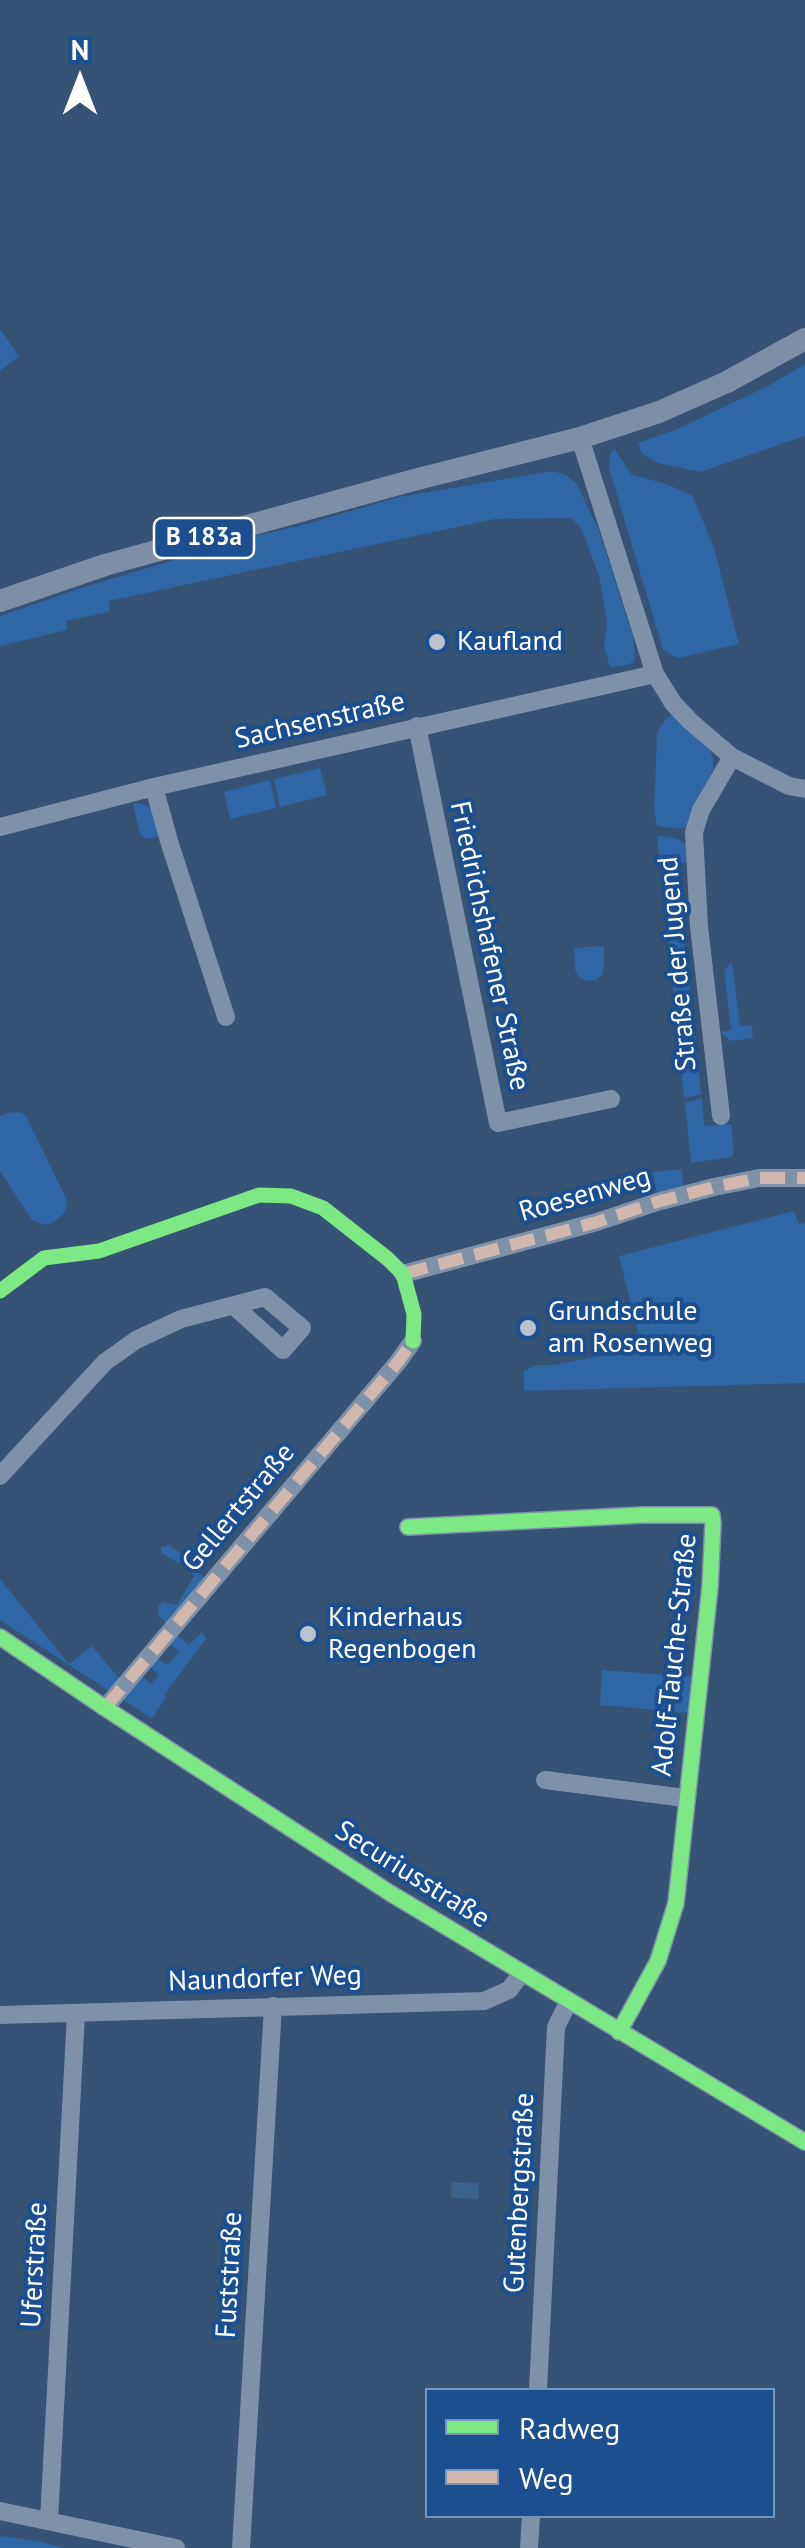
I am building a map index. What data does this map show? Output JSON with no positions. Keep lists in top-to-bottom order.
{
  "streets": {
    "main road": ["B 183a"],
    "street": [
      "Sachsenstraße",
      "Friedrichshafener Straße",
      "Straße der Jugend",
      "Roesenweg",
      "Gellertstraße",
      "Adolf-Tauche-Straße",
      "Securiusstraße",
      "Naundorfer Weg",
      "Gutenbergstraße",
      "Uferstraße",
      "Fuststraße"
    ]
  },
  "crossings": [
    ["Sachsenstraße", "Friedrichshafener Straße"],
    ["Gellertstraße", "Securiusstraße"],
    ["Adolf-Tauche-Straße", "Securiusstraße"],
    ["Securiusstraße", "Naundorfer Weg"],
    ["Securiusstraße", "Gutenbergstraße"],
    ["Naundorfer Weg", "Uferstraße"],
    ["Naundorfer Weg", "Fuststraße"]
  ],
  "places": ["Kaufland", "Grundschule am Rosenweg", "Kinderhaus Regenbogen"],
  "legend": ["Radweg", "Weg"],
  "north": "top"
}
